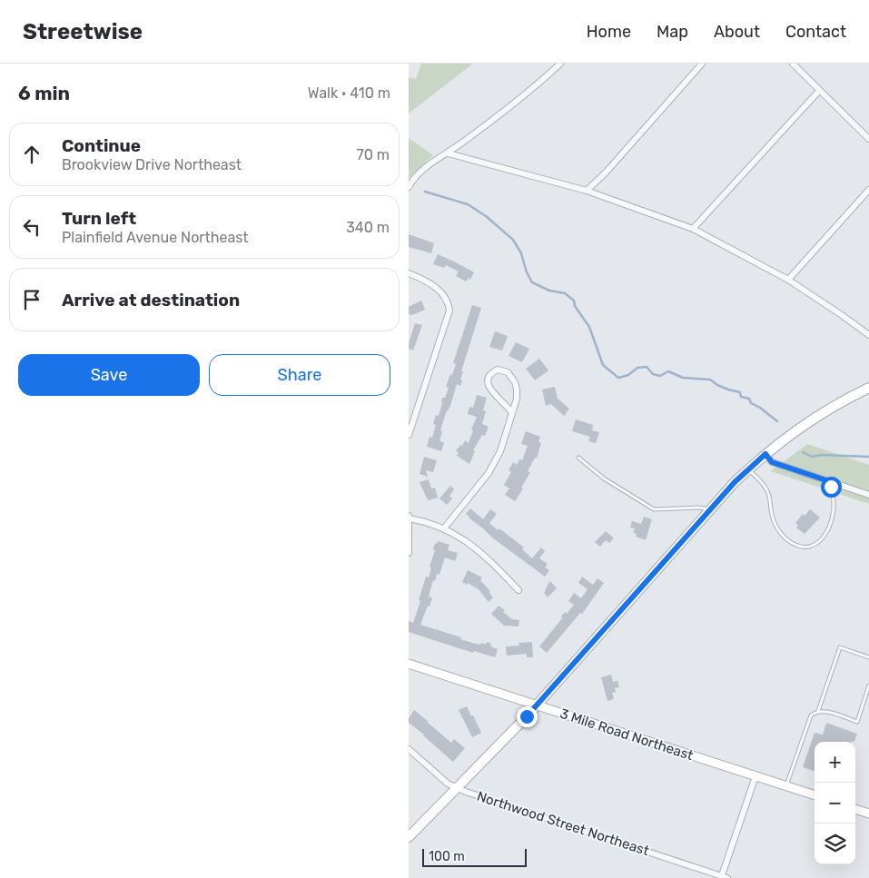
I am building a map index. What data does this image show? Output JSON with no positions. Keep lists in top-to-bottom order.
{
  "streets": {
    "main road": ["3 Mile Road Northeast"],
    "street": ["Northwood Street Northeast"]
  },
  "scale_bar": "100 m",
  "page": {
    "header": "Streetwise",
    "nav": [
      "Home",
      "Map",
      "About",
      "Contact"
    ],
    "heading": ["6 min", "Walk · 410 m"],
    "list": [
      ["Continue", "Brookview Drive Northeast", "70 m"],
      ["Turn left", "Plainfield Avenue Northeast", "340 m"],
      "Arrive at destination"
    ],
    "buttons": ["Save", "Share"],
    "map_buttons": ["+", "−"],
    "scale": "100 m"
  }
}
